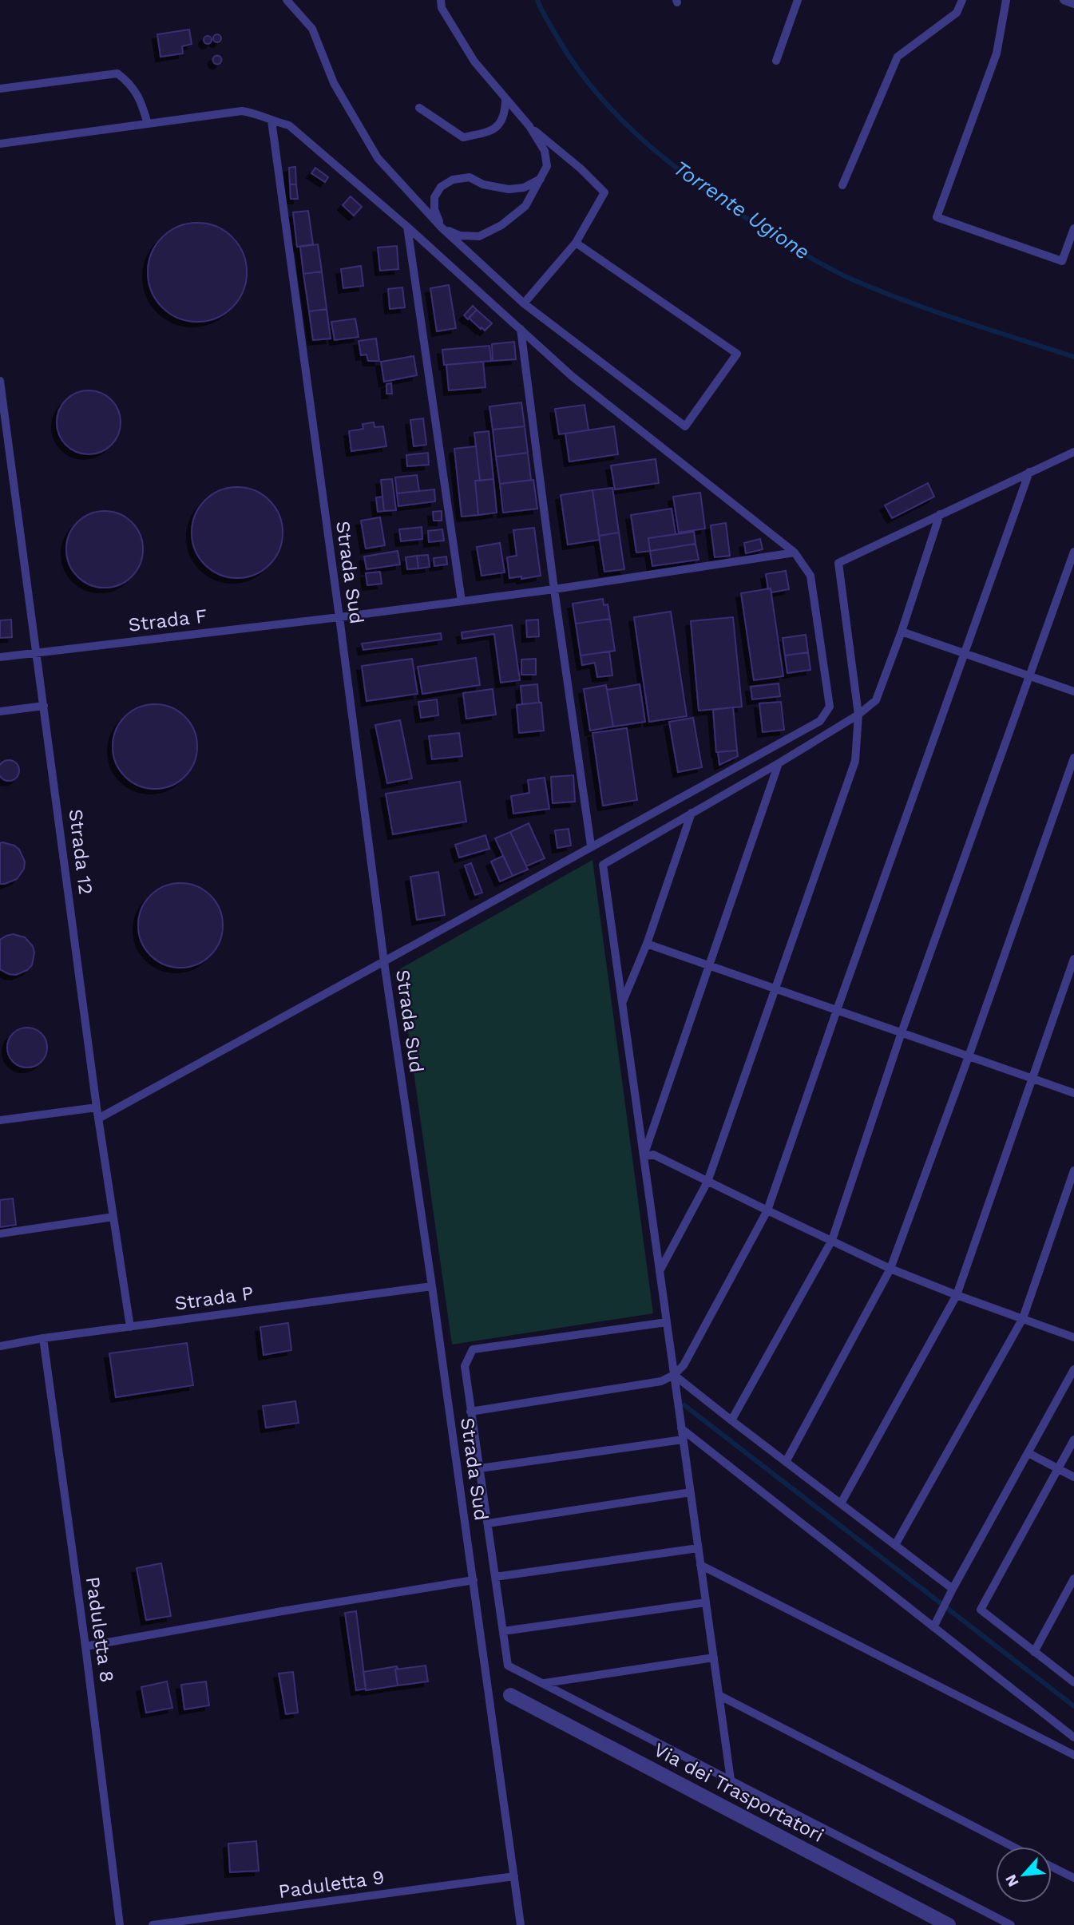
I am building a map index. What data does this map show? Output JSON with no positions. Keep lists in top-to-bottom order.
{
  "streets": {
    "street": ["Via dei Trasportatori"],
    "lane": [
      "Strada Sud",
      "Strada F",
      "Strada 12",
      "Strada P",
      "Paduletta 8",
      "Paduletta 9"
    ]
  },
  "crossings": [
    ["Strada Sud", "Strada F"],
    ["Strada Sud", "Strada P"],
    ["Strada Sud", "Paduletta 9"],
    ["Strada F", "Strada 12"],
    ["Strada 12", "Strada P"],
    ["Strada P", "Paduletta 8"]
  ],
  "water": ["Torrente Ugione"],
  "north": "bottom left"
}
